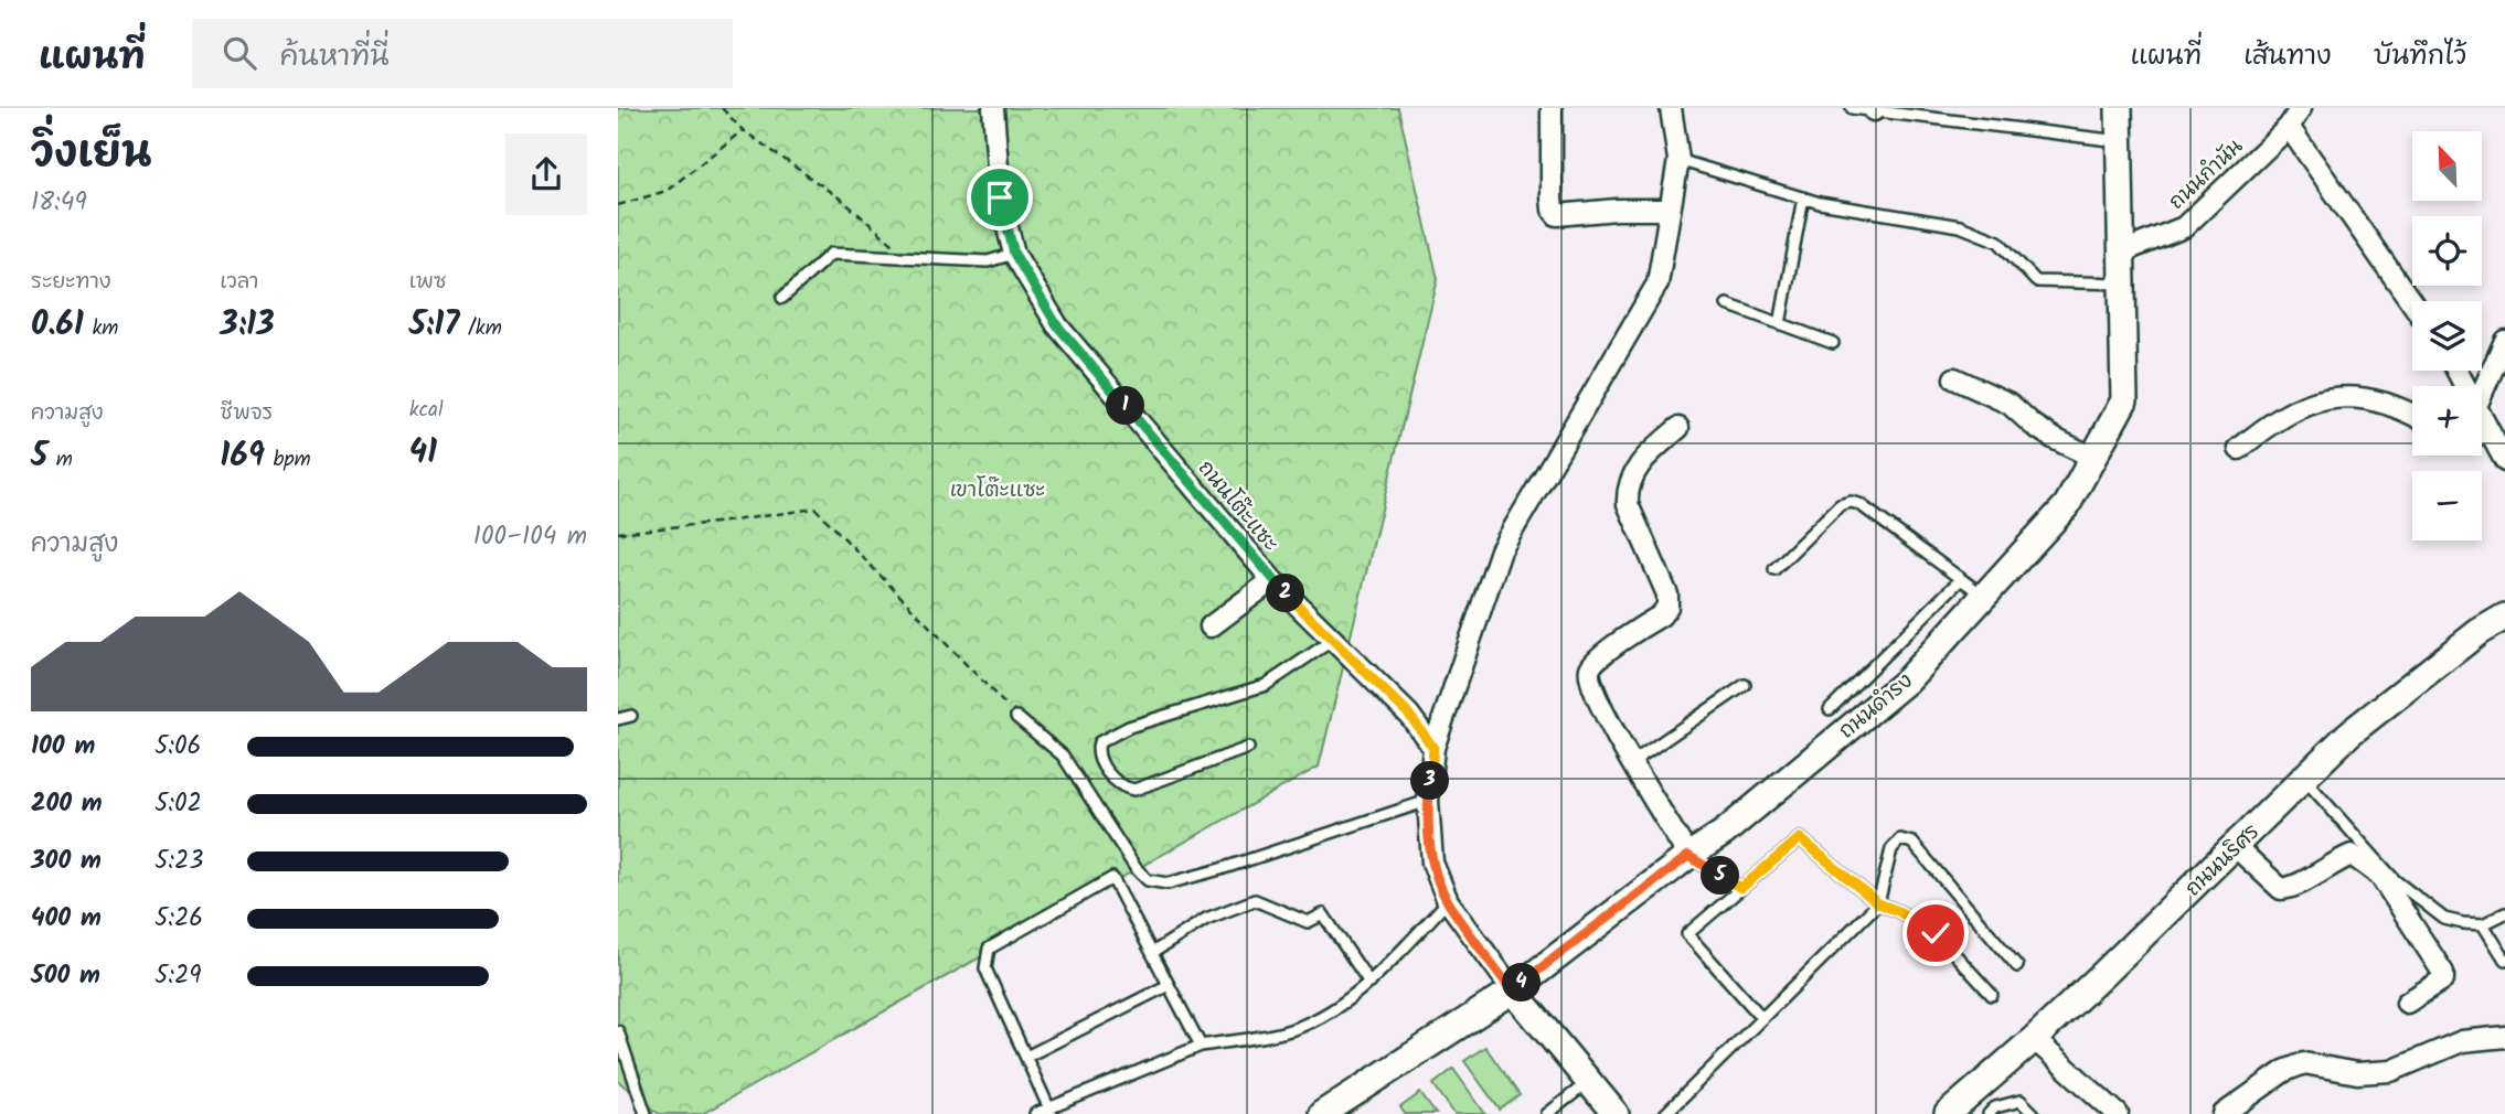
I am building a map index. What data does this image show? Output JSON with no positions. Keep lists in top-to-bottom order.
{
  "streets": {
    "street": [
      "ถนนกำนัน",
      "ถนนโต๊ะแซะ",
      "ถนนดำรง",
      "ถนนนริศร"
    ]
  },
  "crossings": [
    ["ถนนกำนัน", "ถนนดำรง"]
  ],
  "parks": ["เขาโต๊ะแซะ"],
  "north": "top left",
  "page": {
    "header": "แผนที่",
    "search": "ค้นหาที่นี่",
    "nav": ["แผนที่", "เส้นทาง", "บันทึกไว้"],
    "heading": ["วิ่งเย็น", "18:49"],
    "map_buttons": ["+", "−"],
    "stats": [
      ["ระยะทาง", "0.61 km"],
      ["เวลา", "3:13"],
      ["เพซ", "5:17 /km"],
      ["ความสูง", "5 m"],
      ["ชีพจร", "169 bpm"],
      ["kcal", "41"]
    ],
    "pins": [
      "1",
      "2",
      "3",
      "5",
      "4"
    ],
    "chart": ["ความสูง", "100–104 m"],
    "list": [
      {
        "name": "100 m",
        "note": "5:06"
      },
      {
        "name": "200 m",
        "note": "5:02"
      },
      {
        "name": "300 m",
        "note": "5:23"
      },
      {
        "name": "400 m",
        "note": "5:26"
      },
      {
        "name": "500 m",
        "note": "5:29"
      }
    ]
  }
}
